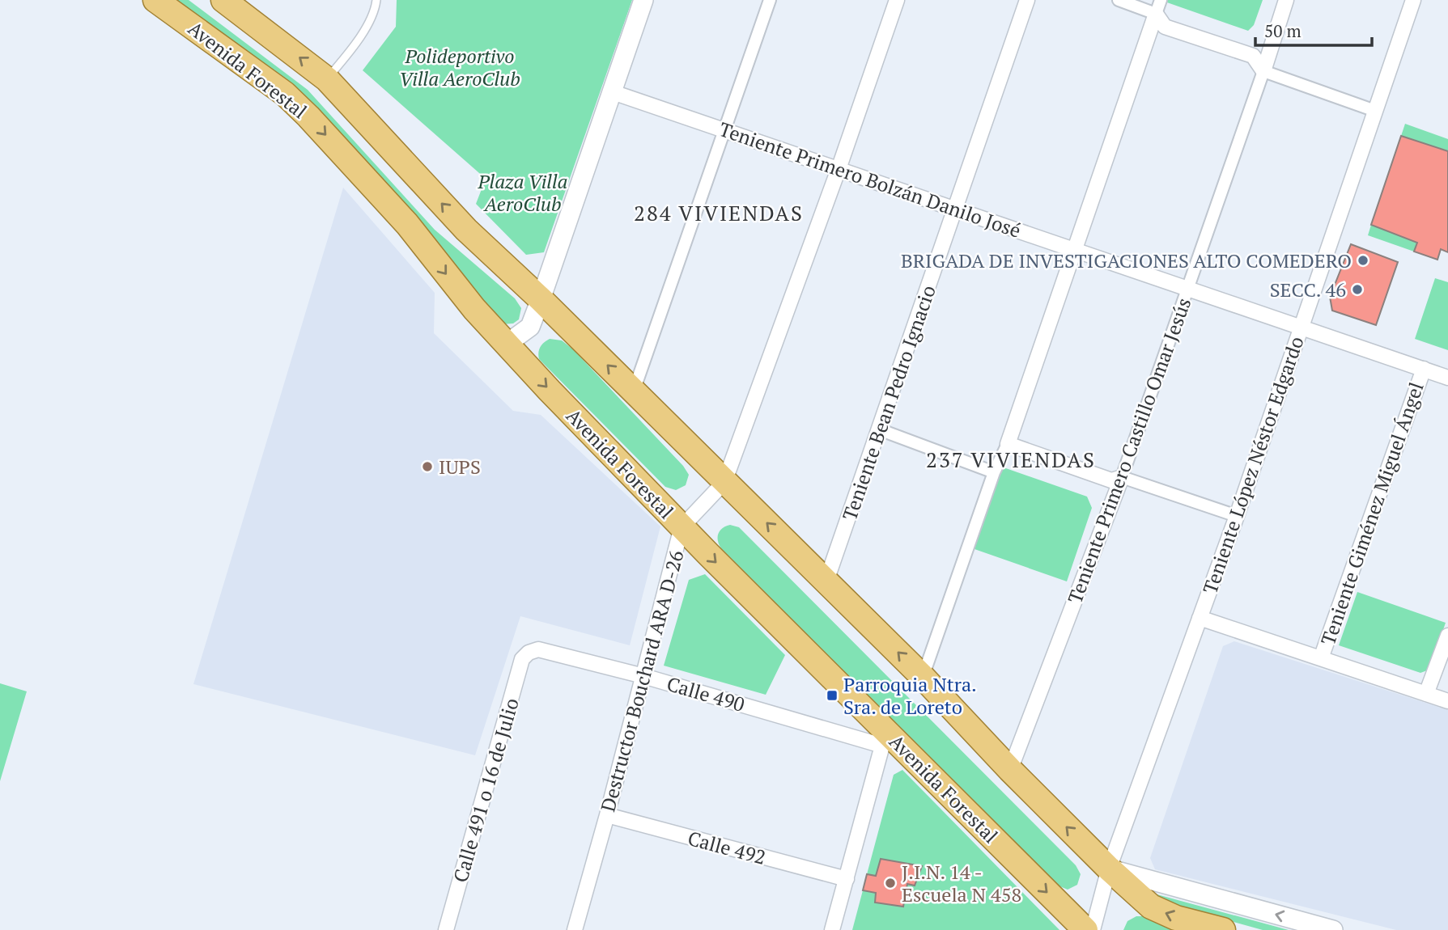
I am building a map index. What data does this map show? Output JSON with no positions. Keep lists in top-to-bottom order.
{
  "streets": {
    "main road": ["Avenida Forestal"],
    "street": [
      "Teniente Primero Bolzán Danilo José",
      "Teniente Bean Pedro Ignacio",
      "Teniente Primero Castillo Omar Jesús",
      "Teniente López Néstor Edgardo",
      "Teniente Giménez Miguel Ángel",
      "Destructor Bouchard ARA D-26",
      "Calle 490",
      "Calle 491 o 16 de Julio",
      "Calle 492"
    ]
  },
  "crossings": [
    ["Avenida Forestal", "Teniente Bean Pedro Ignacio"],
    ["Avenida Forestal", "Teniente Primero Castillo Omar Jesús"],
    ["Avenida Forestal", "Teniente López Néstor Edgardo"],
    ["Avenida Forestal", "Destructor Bouchard ARA D-26"],
    ["Avenida Forestal", "Calle 490"],
    ["Teniente Primero Bolzán Danilo José", "Teniente Bean Pedro Ignacio"],
    ["Teniente Primero Bolzán Danilo José", "Teniente Primero Castillo Omar Jesús"],
    ["Teniente Primero Bolzán Danilo José", "Teniente López Néstor Edgardo"],
    ["Teniente Primero Bolzán Danilo José", "Teniente Giménez Miguel Ángel"],
    ["Teniente Primero Bolzán Danilo José", "Destructor Bouchard ARA D-26"],
    ["Destructor Bouchard ARA D-26", "Calle 490"],
    ["Destructor Bouchard ARA D-26", "Calle 492"],
    ["Calle 490", "Calle 491 o 16 de Julio"]
  ],
  "districts": ["284 VIVIENDAS", "237 VIVIENDAS"],
  "parks": ["Polideportivo Villa AeroClub", "Plaza Villa AeroClub"],
  "places": {
    "other": [
      "BRIGADA DE INVESTIGACIONES ALTO COMEDERO",
      "SECC. 46",
      "IUPS",
      "J.I.N. 14 - Escuela N 458"
    ],
    "transit": ["Parroquia Ntra. Sra. de Loreto"]
  },
  "scale_bar": "50 m"
}
